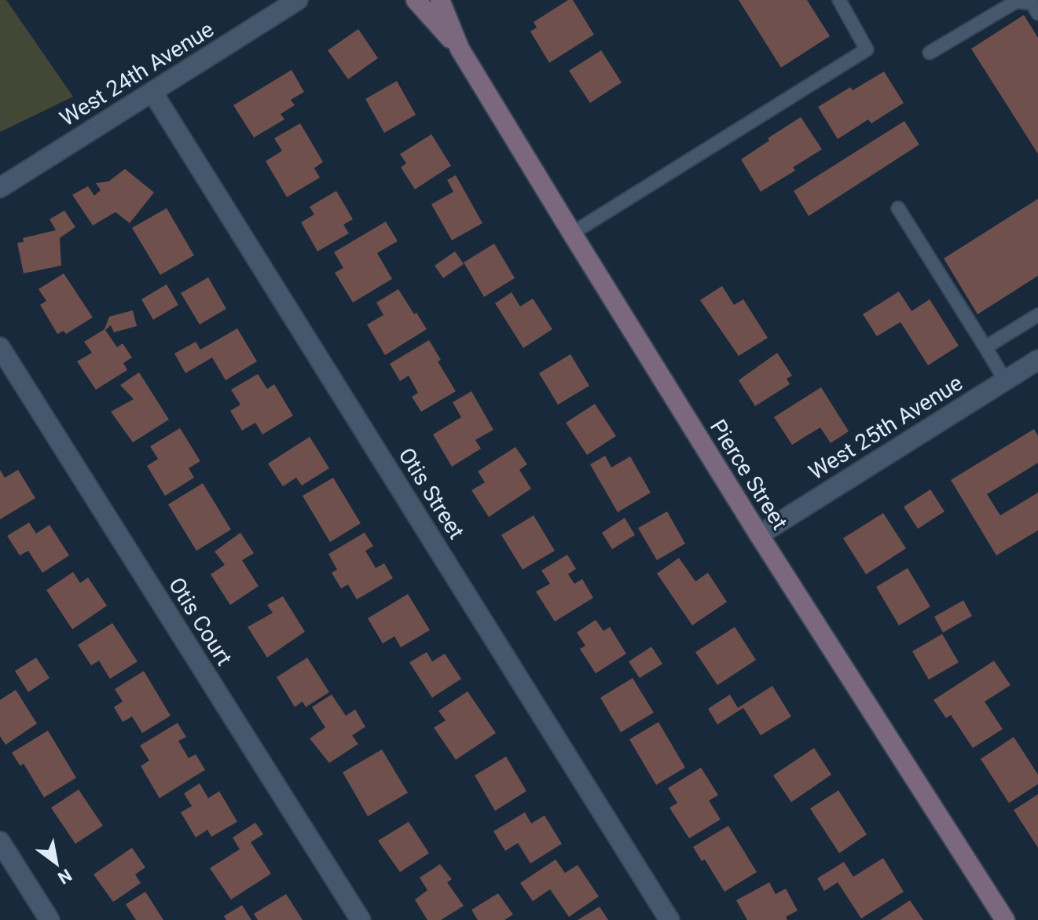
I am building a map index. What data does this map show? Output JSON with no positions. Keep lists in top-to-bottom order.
{
  "streets": {
    "street": [
      "West 24th Avenue",
      "West 25th Avenue",
      "Pierce Street",
      "Otis Street",
      "Otis Court"
    ]
  },
  "crossings": [
    ["West 24th Avenue", "Otis Street"],
    ["West 25th Avenue", "Pierce Street"]
  ],
  "north": "bottom right"
}
